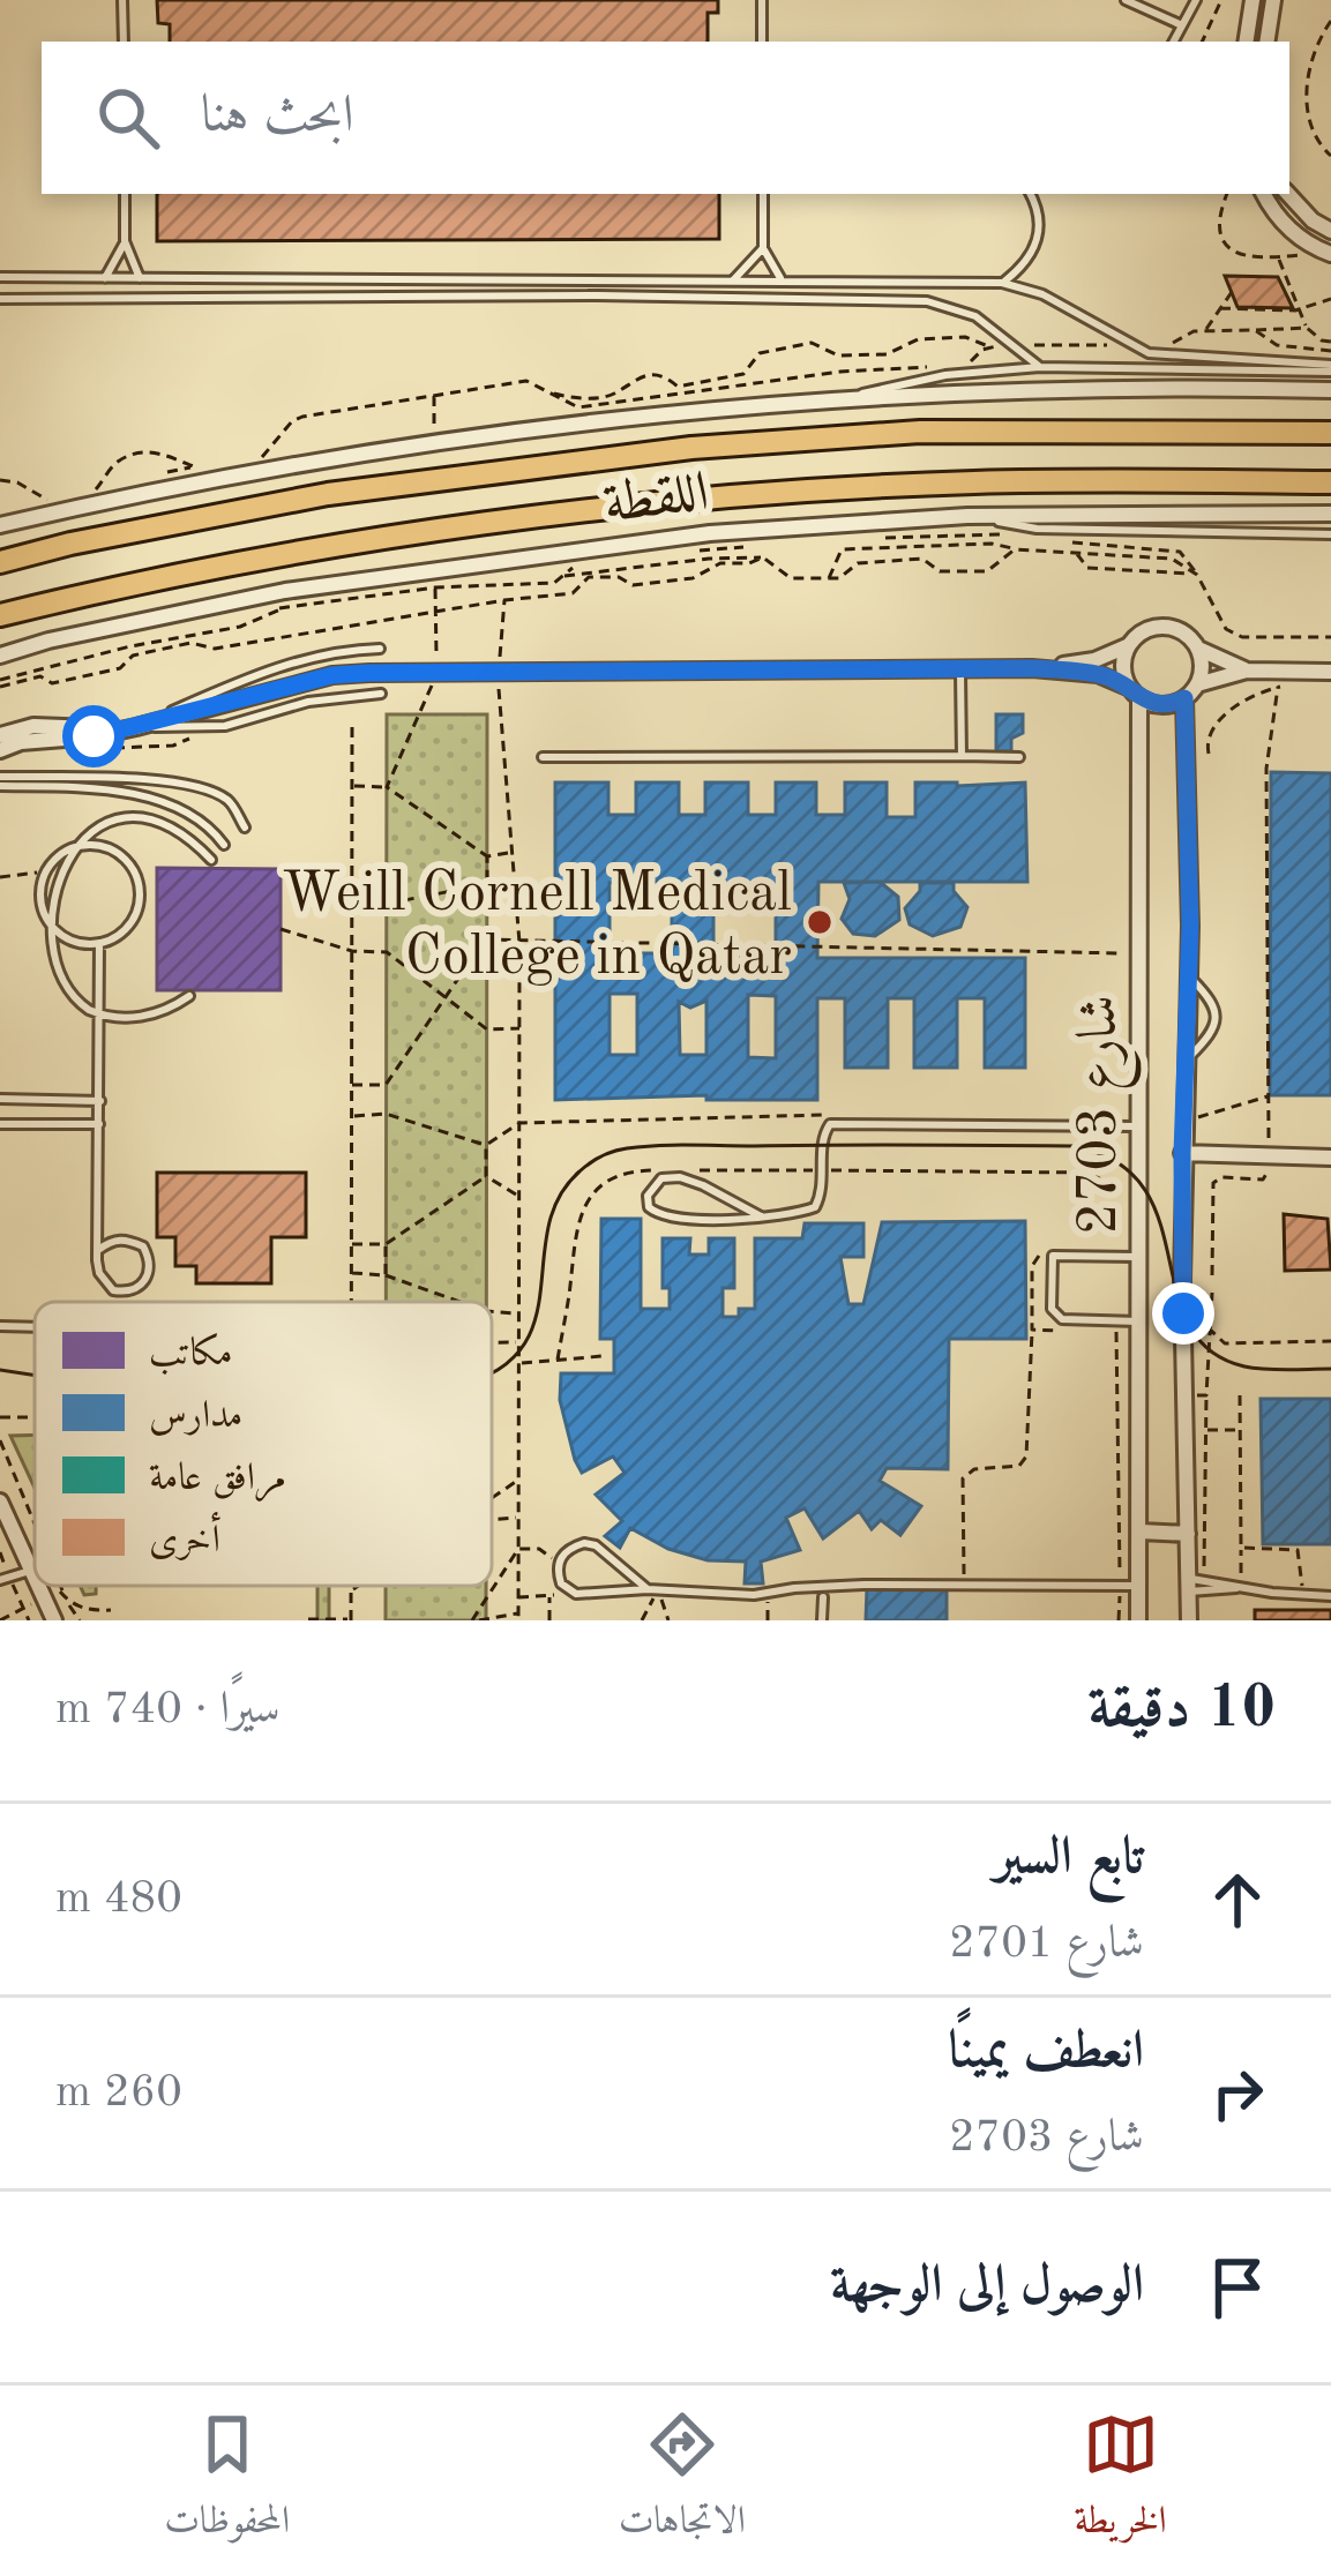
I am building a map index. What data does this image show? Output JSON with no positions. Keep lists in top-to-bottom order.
{
  "streets": {
    "main road": ["اللقطة"],
    "street": ["شارع 2703"]
  },
  "places": ["Weill Cornell Medical College in Qatar"],
  "legend": [
    "مكاتب",
    "مدارس",
    "مرافق عامة",
    "أخرى"
  ],
  "page": {
    "search": "ابحث هنا",
    "heading": ["10 دقيقة", "سيرًا · 740 m"],
    "list": [
      ["تابع السير", "شارع 2701", "480 m"],
      ["انعطف يمينًا", "شارع 2703", "260 m"],
      "الوصول إلى الوجهة"
    ],
    "nav": ["الخريطة", "الاتجاهات", "المحفوظات"]
  }
}
